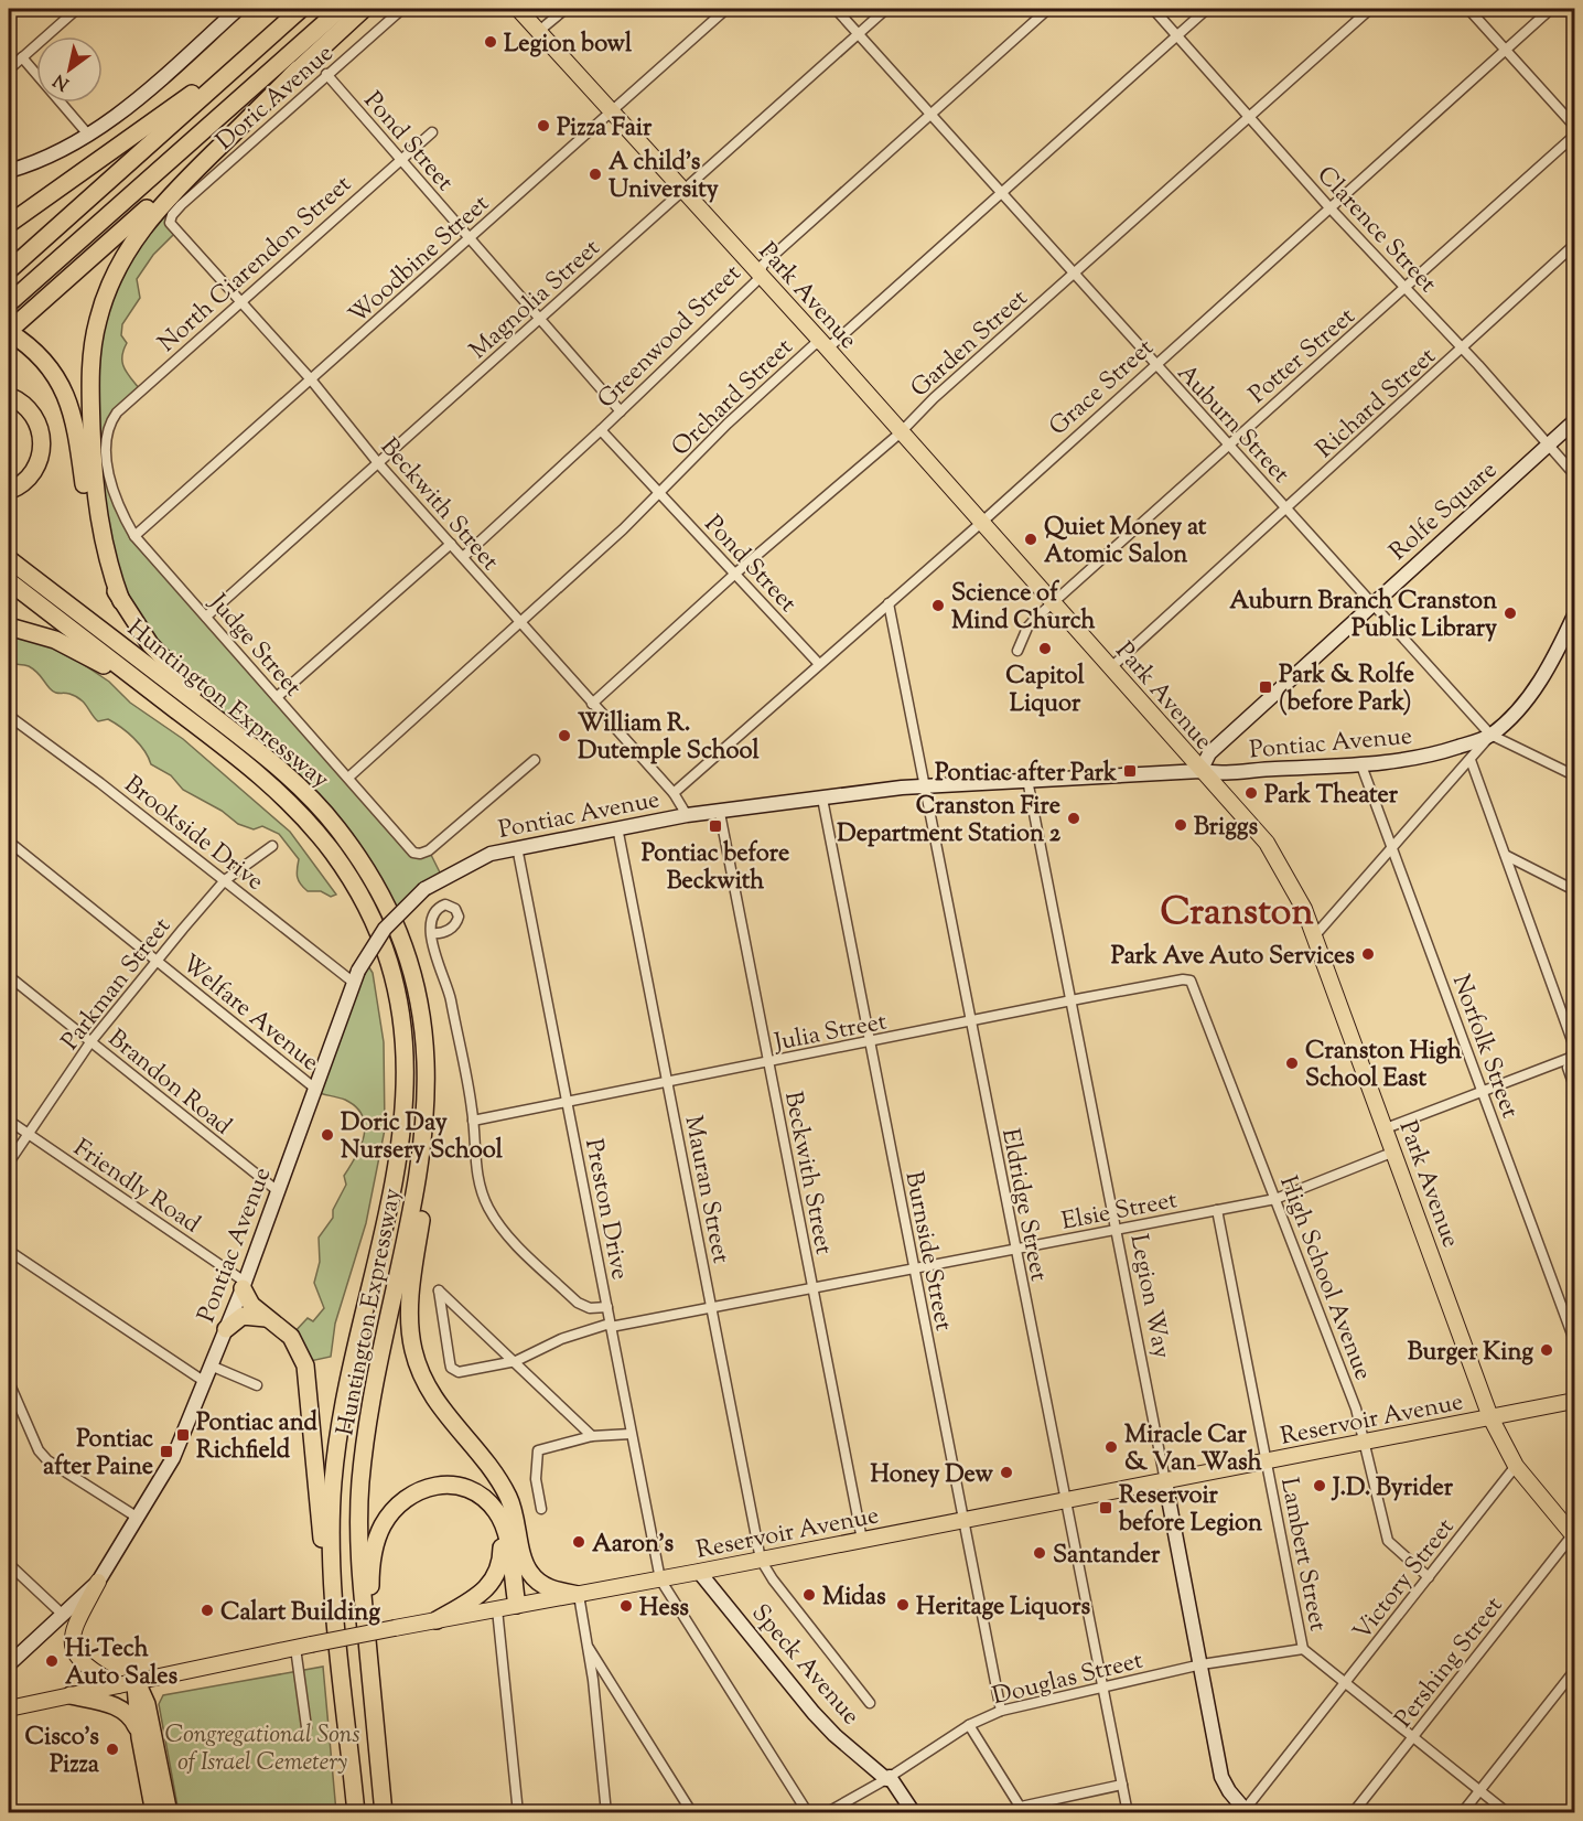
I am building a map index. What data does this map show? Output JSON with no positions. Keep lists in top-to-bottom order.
{
  "streets": {
    "highway": ["Huntington Expressway"],
    "main road": [
      "Park Avenue",
      "Rolfe Square",
      "Pontiac Avenue",
      "Legion Way",
      "Reservoir Avenue",
      "Speck Avenue"
    ],
    "street": [
      "Doric Avenue",
      "Pond Street",
      "Clarence Street",
      "Woodbine Street",
      "North Ciarendon Street",
      "Magnolia Street",
      "Greenwood Street",
      "Garden Street",
      "Potter Street",
      "Grace Street",
      "Orchard Street",
      "Richard Street",
      "Auburn Street",
      "Beckwith Street",
      "Judge Street",
      "Brookside Drive",
      "Parkman Street",
      "Welfare Avenue",
      "Julia Street",
      "Norfolk Street",
      "Brandon Road",
      "Friendly Road",
      "Mauran Street",
      "Eldridge Street",
      "Preston Drive",
      "Elsie Street",
      "Burnside Street",
      "High School Avenue",
      "Lambert Street",
      "Victory Street",
      "Pershing Street",
      "Douglas Street"
    ]
  },
  "crossings": [
    ["Doric Avenue", "Pond Street"],
    ["Doric Avenue", "Beckwith Street"],
    ["Pond Street", "Woodbine Street"],
    ["Pond Street", "North Ciarendon Street"],
    ["Pond Street", "Magnolia Street"],
    ["Pond Street", "Greenwood Street"],
    ["Pond Street", "Garden Street"],
    ["Pond Street", "Grace Street"],
    ["Pond Street", "Orchard Street"],
    ["Clarence Street", "Garden Street"],
    ["Clarence Street", "Potter Street"],
    ["Clarence Street", "Grace Street"],
    ["Clarence Street", "Orchard Street"],
    ["Clarence Street", "Richard Street"],
    ["Clarence Street", "Rolfe Square"],
    ["Woodbine Street", "Park Avenue"],
    ["Woodbine Street", "Beckwith Street"],
    ["Woodbine Street", "Judge Street"],
    ["North Ciarendon Street", "Beckwith Street"],
    ["North Ciarendon Street", "Judge Street"],
    ["Park Avenue", "Magnolia Street"],
    ["Park Avenue", "Greenwood Street"],
    ["Park Avenue", "Garden Street"],
    ["Park Avenue", "Potter Street"],
    ["Park Avenue", "Grace Street"],
    ["Park Avenue", "Orchard Street"],
    ["Park Avenue", "Richard Street"],
    ["Park Avenue", "Rolfe Square"],
    ["Park Avenue", "Pontiac Avenue"],
    ["Park Avenue", "Elsie Street"],
    ["Park Avenue", "Reservoir Avenue"],
    ["Park Avenue", "Victory Street"],
    ["Park Avenue", "Pershing Street"],
    ["Magnolia Street", "Auburn Street"],
    ["Magnolia Street", "Beckwith Street"],
    ["Magnolia Street", "Judge Street"],
    ["Greenwood Street", "Auburn Street"],
    ["Greenwood Street", "Beckwith Street"],
    ["Garden Street", "Auburn Street"],
    ["Garden Street", "Beckwith Street"],
    ["Potter Street", "Auburn Street"],
    ["Grace Street", "Auburn Street"],
    ["Grace Street", "Beckwith Street"],
    ["Grace Street", "Eldridge Street"],
    ["Orchard Street", "Auburn Street"],
    ["Orchard Street", "Beckwith Street"],
    ["Orchard Street", "Judge Street"],
    ["Richard Street", "Auburn Street"],
    ["Auburn Street", "Rolfe Square"],
    ["Auburn Street", "Pontiac Avenue"],
    ["Beckwith Street", "Pontiac Avenue"],
    ["Beckwith Street", "Julia Street"],
    ["Beckwith Street", "Elsie Street"],
    ["Beckwith Street", "Reservoir Avenue"],
    ["Rolfe Square", "Pontiac Avenue"],
    ["Pontiac Avenue", "Brookside Drive"],
    ["Pontiac Avenue", "Welfare Avenue"],
    ["Pontiac Avenue", "Norfolk Street"],
    ["Pontiac Avenue", "Brandon Road"],
    ["Pontiac Avenue", "Friendly Road"],
    ["Pontiac Avenue", "Mauran Street"],
    ["Pontiac Avenue", "Eldridge Street"],
    ["Pontiac Avenue", "Preston Drive"],
    ["Pontiac Avenue", "Burnside Street"],
    ["Pontiac Avenue", "Legion Way"],
    ["Brookside Drive", "Parkman Street"],
    ["Parkman Street", "Welfare Avenue"],
    ["Parkman Street", "Brandon Road"],
    ["Parkman Street", "Friendly Road"],
    ["Julia Street", "Mauran Street"],
    ["Julia Street", "Eldridge Street"],
    ["Julia Street", "Preston Drive"],
    ["Julia Street", "Burnside Street"],
    ["Julia Street", "High School Avenue"],
    ["Julia Street", "Legion Way"],
    ["Mauran Street", "Elsie Street"],
    ["Mauran Street", "Reservoir Avenue"],
    ["Eldridge Street", "Elsie Street"],
    ["Eldridge Street", "Reservoir Avenue"],
    ["Eldridge Street", "Douglas Street"],
    ["Preston Drive", "Elsie Street"],
    ["Preston Drive", "Reservoir Avenue"],
    ["Elsie Street", "Burnside Street"],
    ["Elsie Street", "High School Avenue"],
    ["Elsie Street", "Legion Way"],
    ["Elsie Street", "Lambert Street"],
    ["Burnside Street", "Reservoir Avenue"],
    ["Burnside Street", "Douglas Street"],
    ["High School Avenue", "Reservoir Avenue"],
    ["High School Avenue", "Victory Street"],
    ["Legion Way", "Reservoir Avenue"],
    ["Legion Way", "Victory Street"],
    ["Legion Way", "Douglas Street"],
    ["Reservoir Avenue", "Lambert Street"],
    ["Reservoir Avenue", "Speck Avenue"],
    ["Lambert Street", "Victory Street"],
    ["Lambert Street", "Pershing Street"],
    ["Lambert Street", "Douglas Street"],
    ["Speck Avenue", "Douglas Street"]
  ],
  "districts": ["Cranston"],
  "parks": ["Congregational Sons of Israel Cemetery"],
  "places": {
    "other": [
      "Legion bowl",
      "Pizza Fair",
      "A child's University",
      "Quiet Money at Atomic Salon",
      "Science of Mind Church",
      "Auburn Branch Cranston Public Library",
      "Capitol Liquor",
      "William R. Dutemple School",
      "Park Theater",
      "Cranston Fire Department Station 2",
      "Briggs",
      "Park Ave Auto Services",
      "Cranston High School East",
      "Doric Day Nursery School",
      "Burger King",
      "Miracle Car & Van Wash",
      "Honey Dew",
      "J.D. Byrider",
      "Aaron's",
      "Santander",
      "Midas",
      "Heritage Liquors",
      "Hess",
      "Calart Building",
      "Hi-Tech Auto Sales",
      "Cisco's Pizza"
    ],
    "transit": [
      "Park & Rolfe (before Park)",
      "Pontiac after Park",
      "Pontiac before Beckwith",
      "Pontiac and Richfield",
      "Pontiac after Paine",
      "Reservoir before Legion"
    ]
  },
  "north": "bottom left"
}
